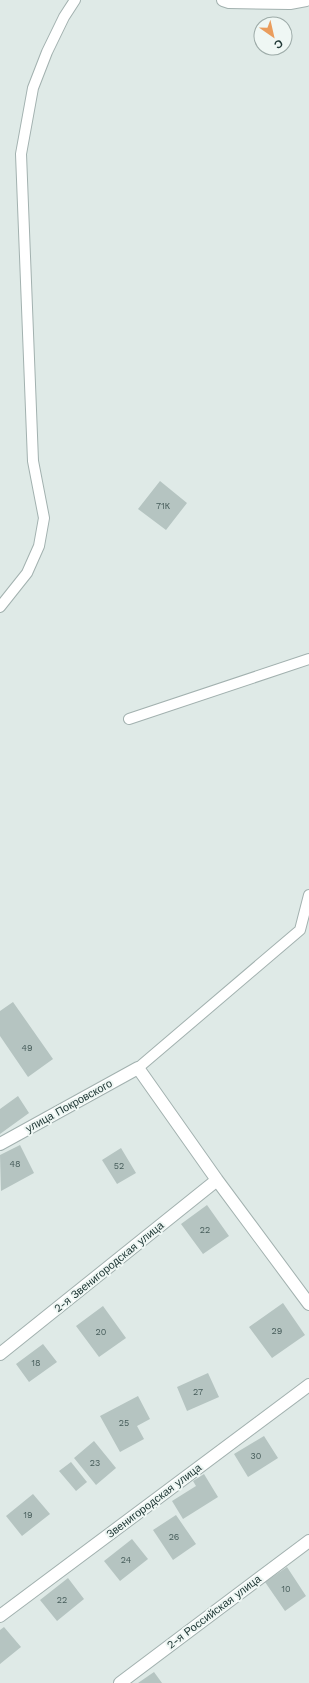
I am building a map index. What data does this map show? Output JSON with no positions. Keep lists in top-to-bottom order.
{
  "streets": {
    "street": [
      "улица Покровского",
      "2-я Звенигородская улица",
      "Звенигородская улица",
      "2-я Российская улица"
    ]
  },
  "house_numbers": [
    "71К",
    "49",
    "48",
    "52",
    "22",
    "29",
    "20",
    "18",
    "27",
    "25",
    "30",
    "23",
    "19",
    "26",
    "24",
    "10",
    "22"
  ],
  "north": "bottom right"
}
